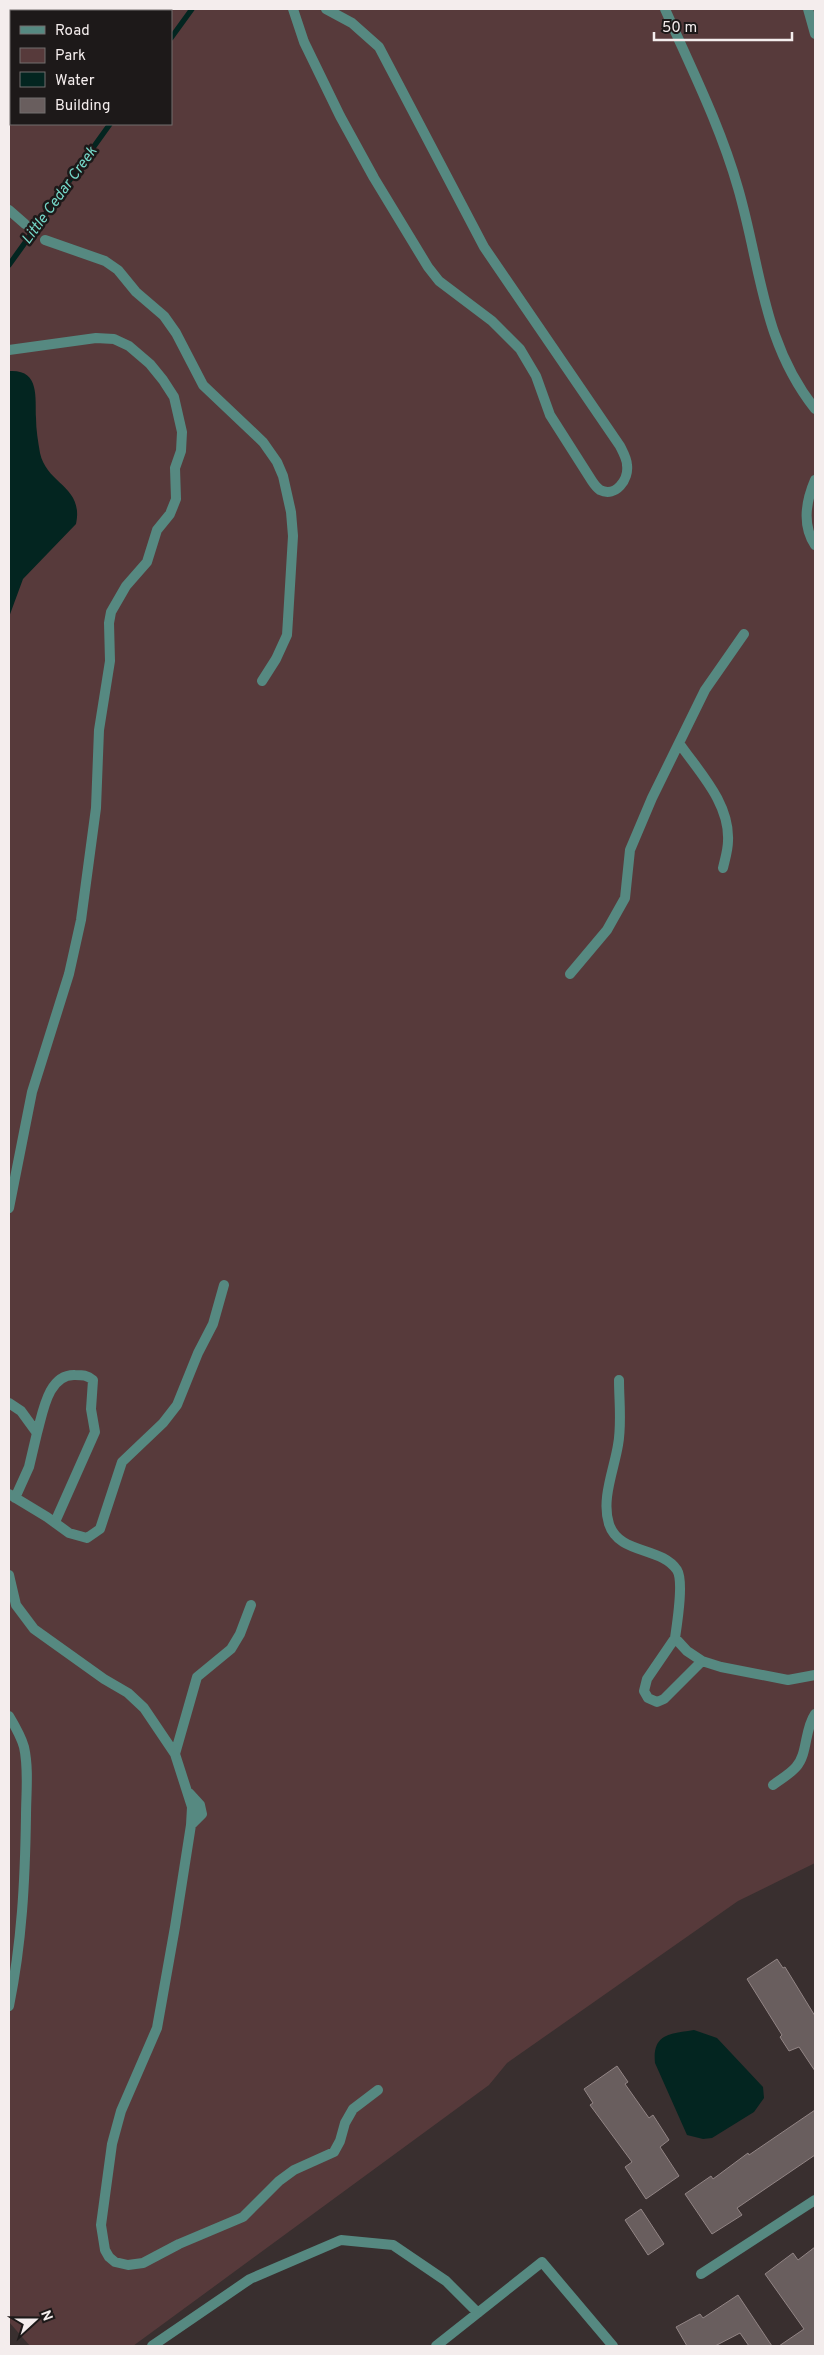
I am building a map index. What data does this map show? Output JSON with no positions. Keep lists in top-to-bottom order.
{
  "water": ["Little Cedar Creek"],
  "legend": [
    "Road",
    "Park",
    "Water",
    "Building"
  ],
  "scale_bar": "50 m",
  "north": "right"
}
